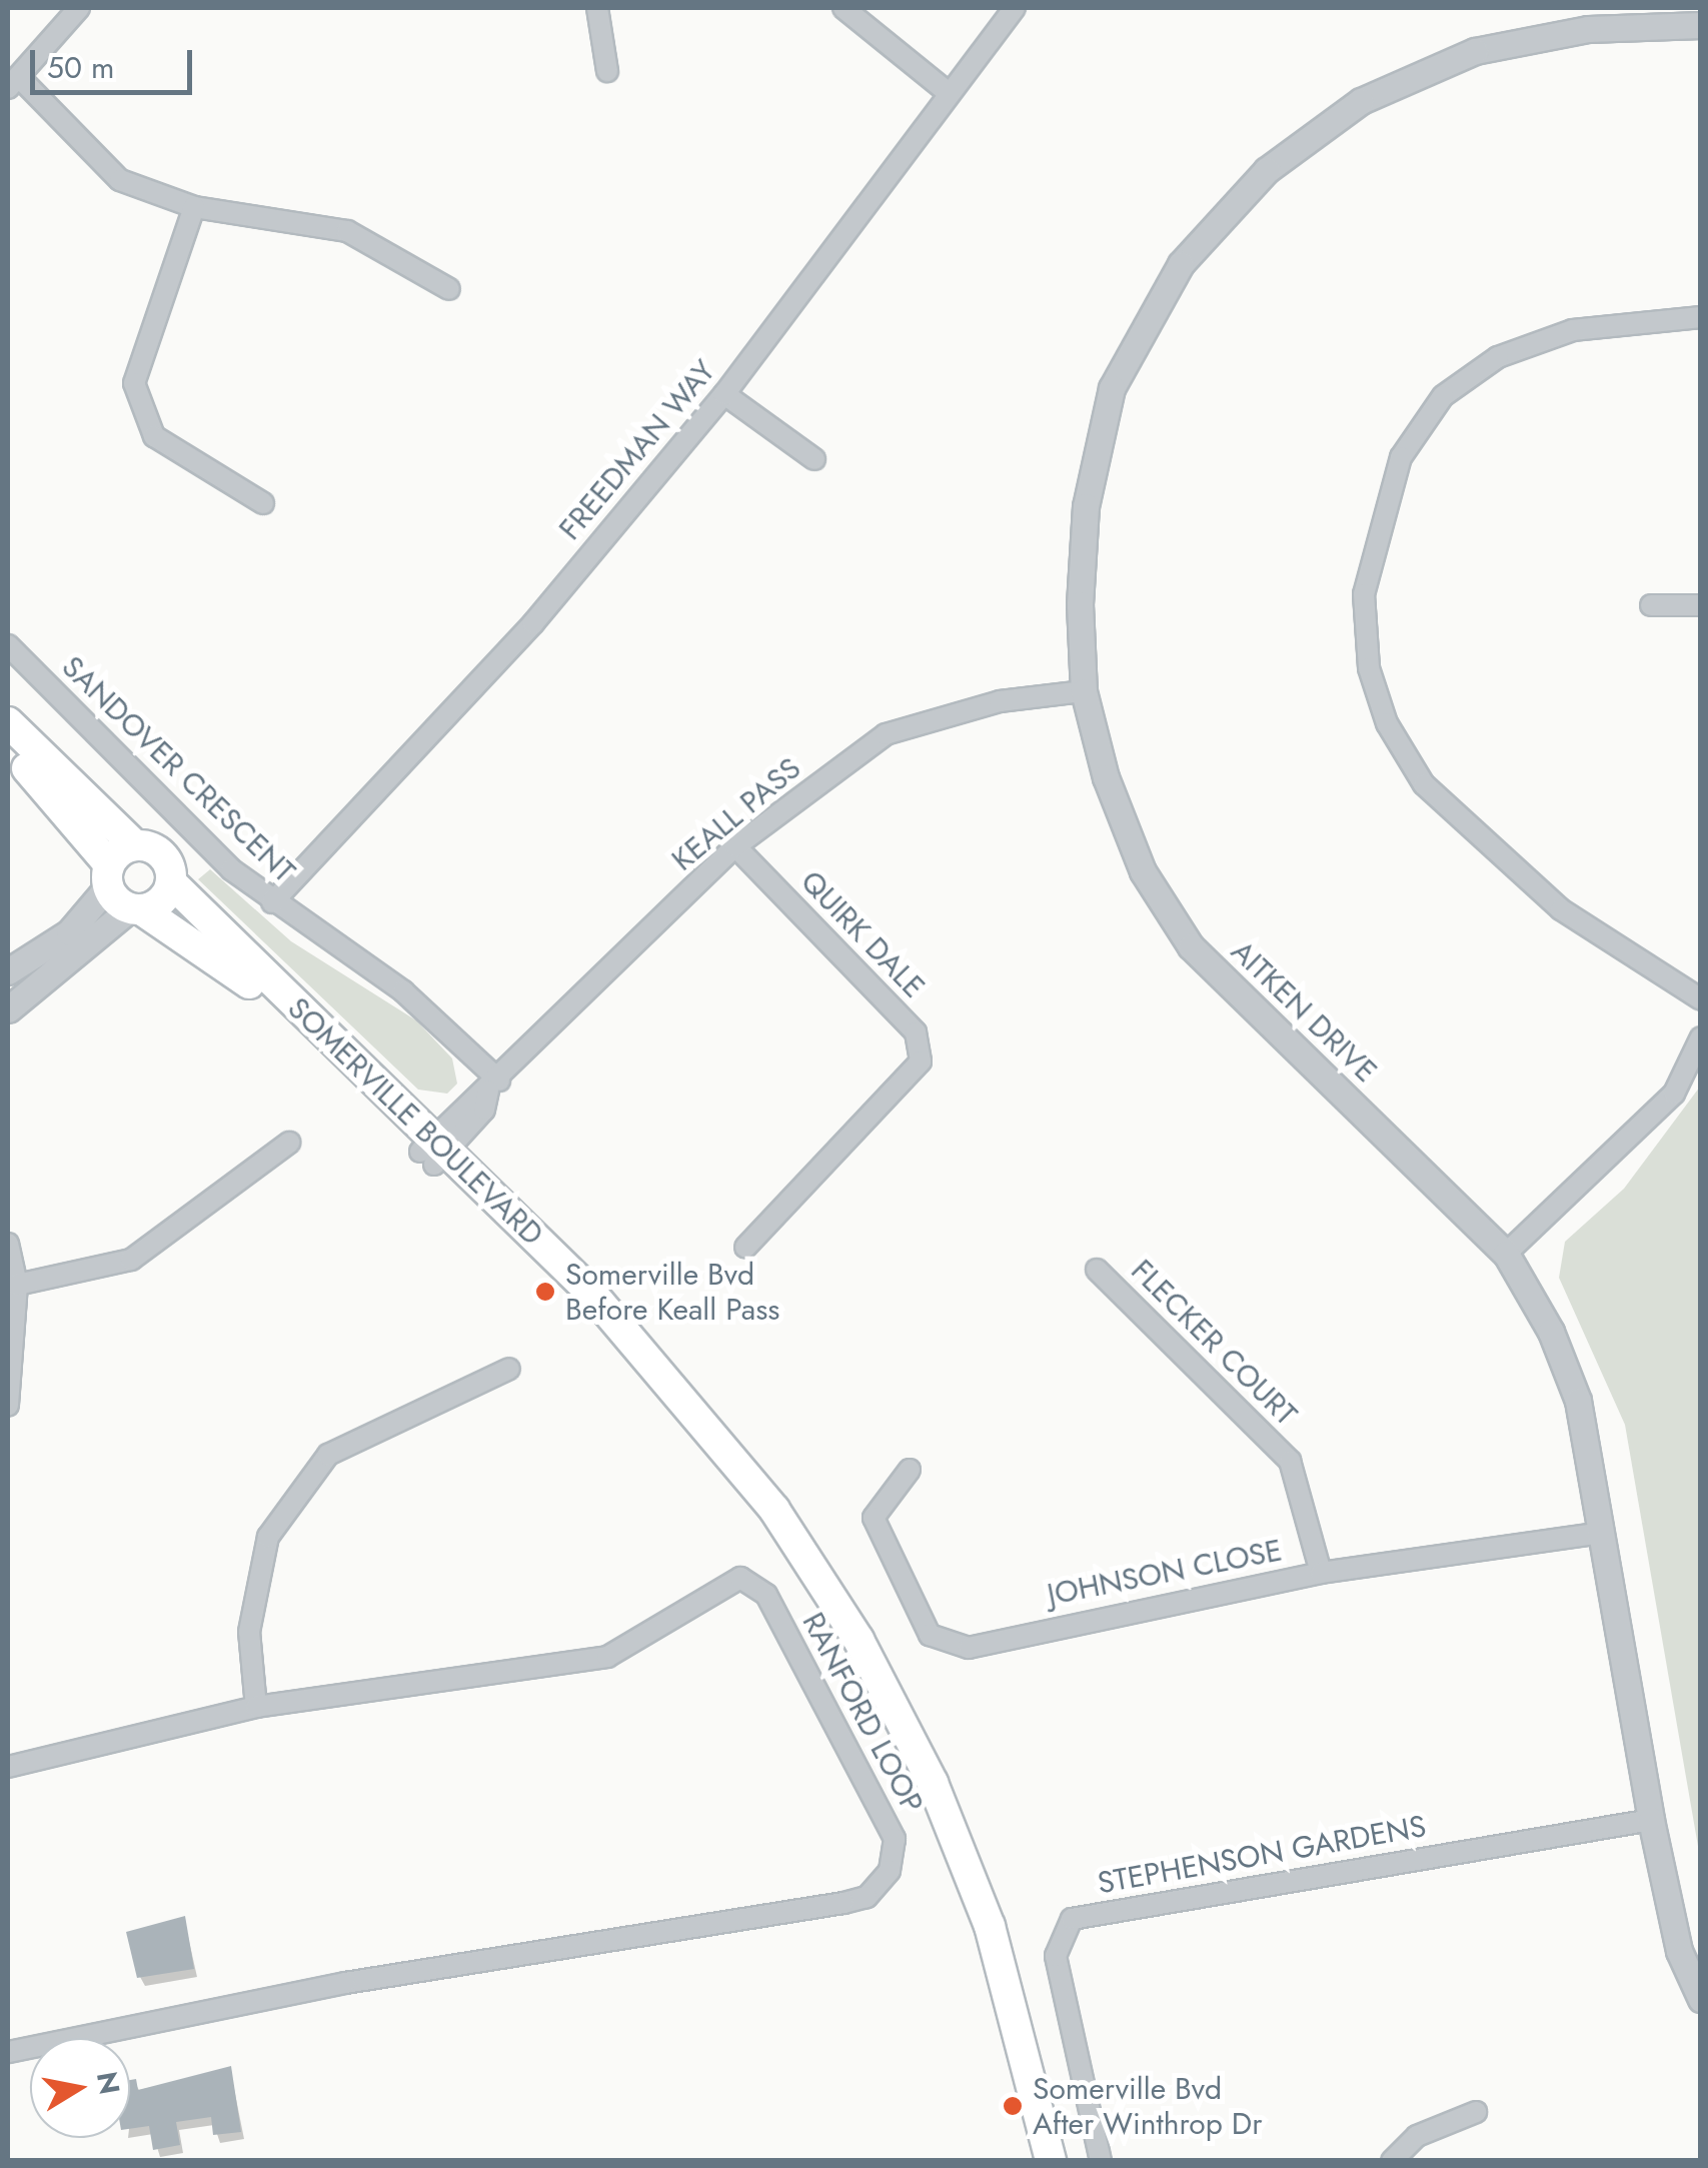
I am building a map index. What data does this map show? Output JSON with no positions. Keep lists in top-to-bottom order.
{
  "streets": {
    "main road": ["SOMERVILLE BOULEVARD"],
    "street": [
      "FREEDMAN WAY",
      "SANDOVER CRESCENT",
      "KEALL PASS",
      "QUIRK DALE",
      "AITKEN DRIVE",
      "FLECKER COURT",
      "JOHNSON CLOSE",
      "RANFORD LOOP",
      "STEPHENSON GARDENS"
    ]
  },
  "crossings": [
    ["FREEDMAN WAY", "SANDOVER CRESCENT"],
    ["SANDOVER CRESCENT", "KEALL PASS"],
    ["KEALL PASS", "QUIRK DALE"],
    ["KEALL PASS", "AITKEN DRIVE"],
    ["KEALL PASS", "SOMERVILLE BOULEVARD"],
    ["AITKEN DRIVE", "JOHNSON CLOSE"],
    ["AITKEN DRIVE", "STEPHENSON GARDENS"],
    ["FLECKER COURT", "JOHNSON CLOSE"]
  ],
  "places": ["Somerville Bvd Before Keall Pass", "Somerville Bvd After Winthrop Dr"],
  "scale_bar": "50 m",
  "north": "right"
}
